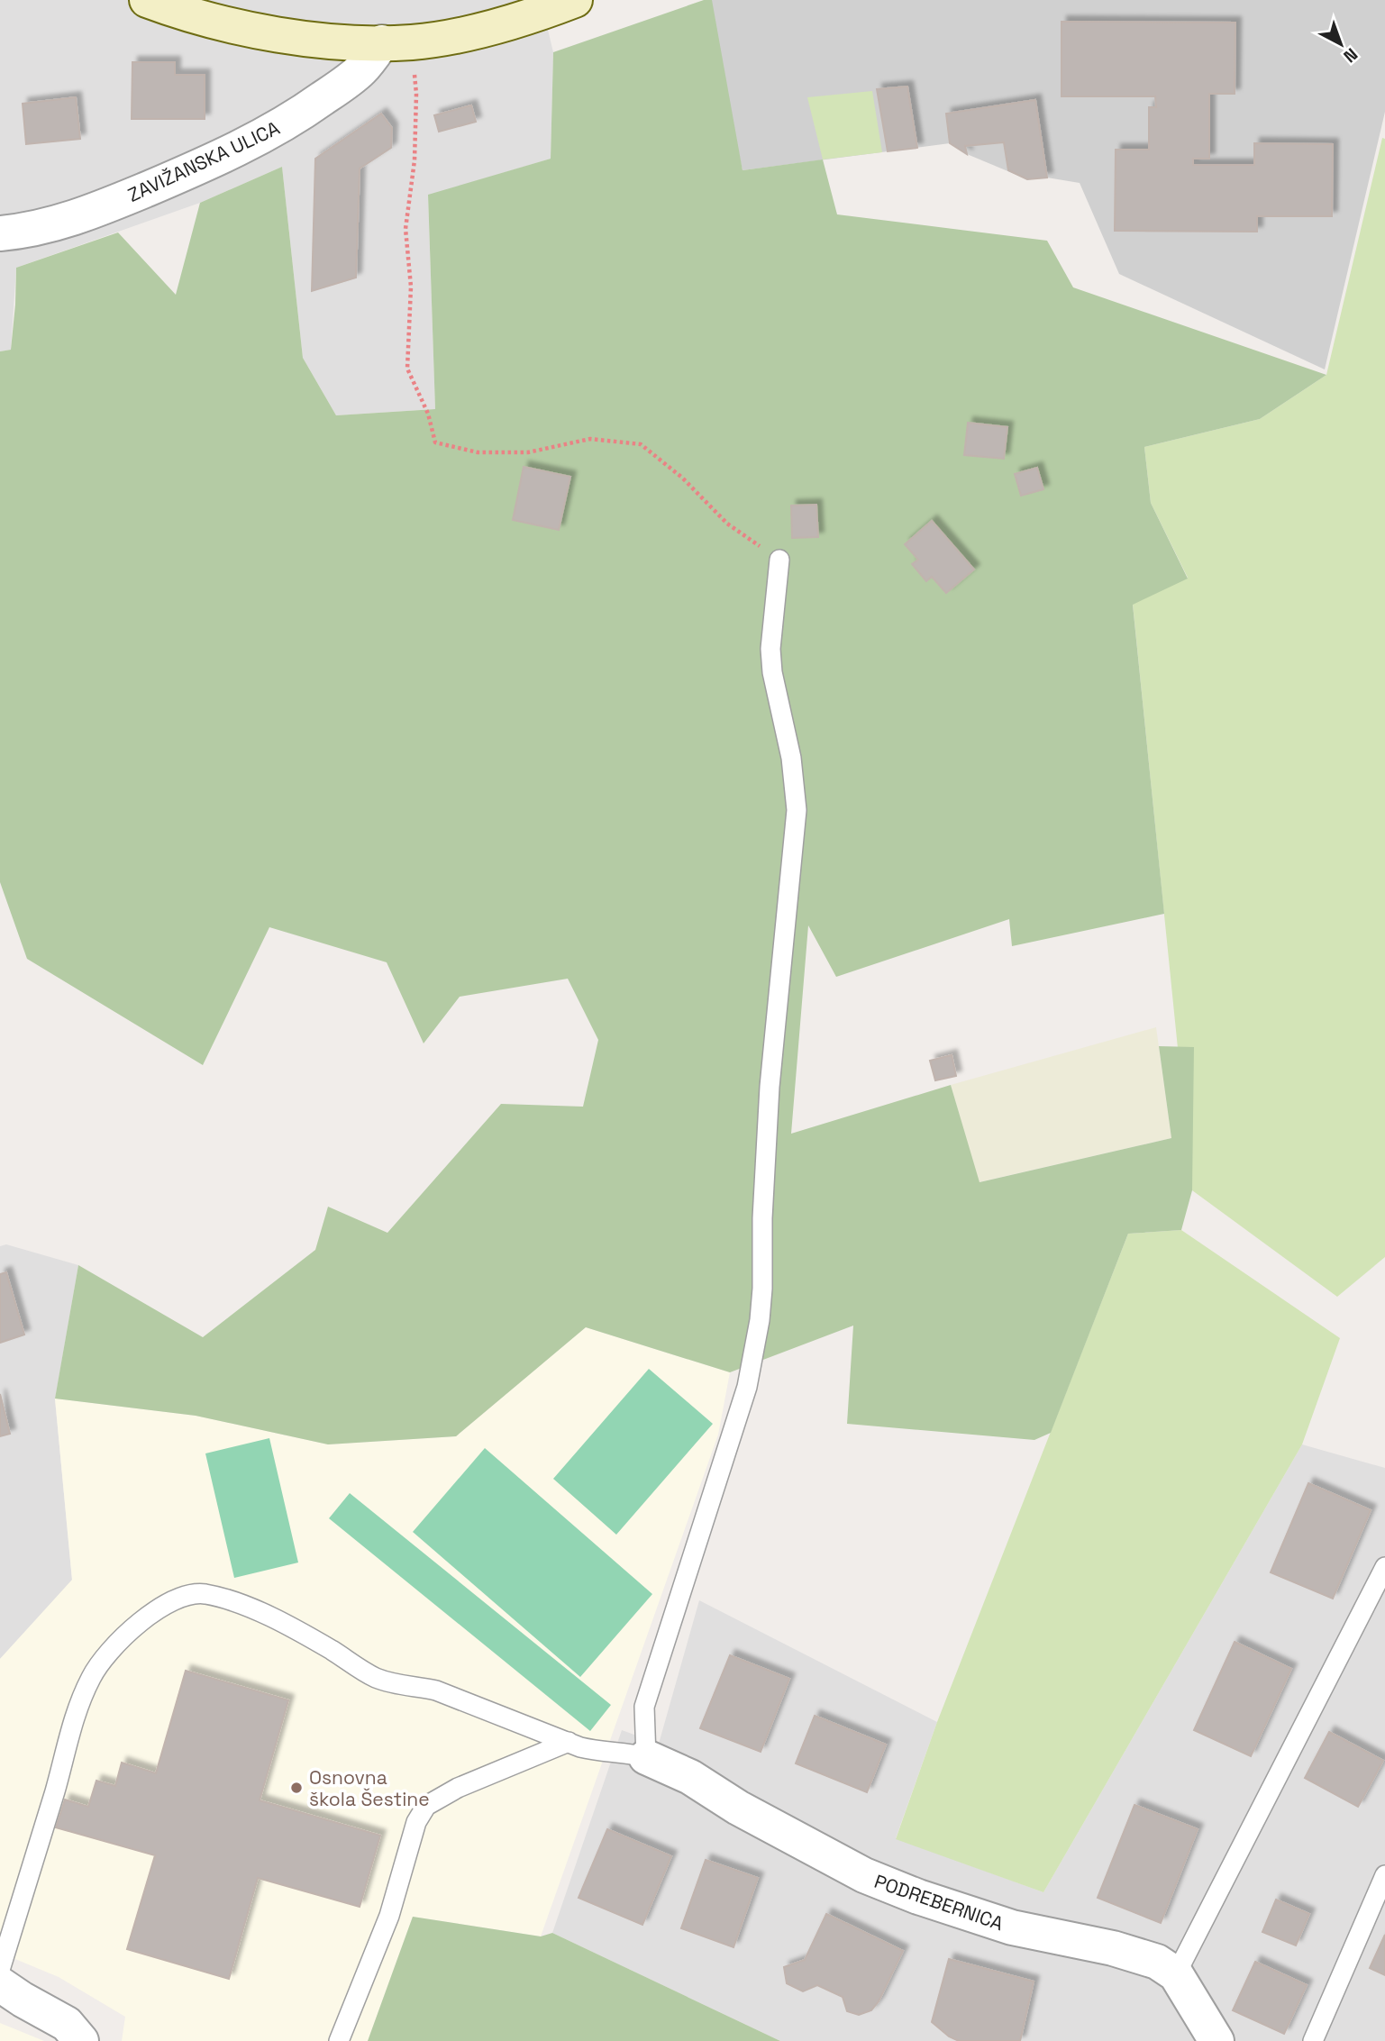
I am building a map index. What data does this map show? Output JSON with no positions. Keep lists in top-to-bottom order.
{
  "streets": {
    "street": ["ZAVIŽANSKA ULICA", "PODREBERNICA"]
  },
  "places": ["Osnovna škola Šestine"],
  "north": "bottom right"
}
